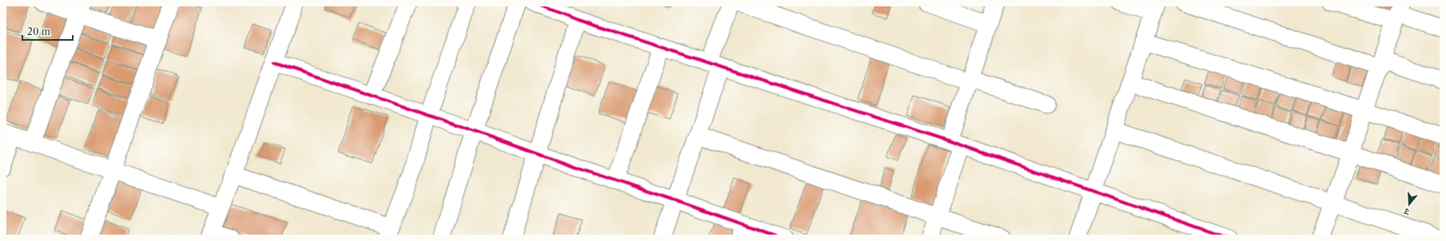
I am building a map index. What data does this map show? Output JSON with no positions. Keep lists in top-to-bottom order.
{
  "scale_bar": "20 m",
  "north": "bottom"
}
